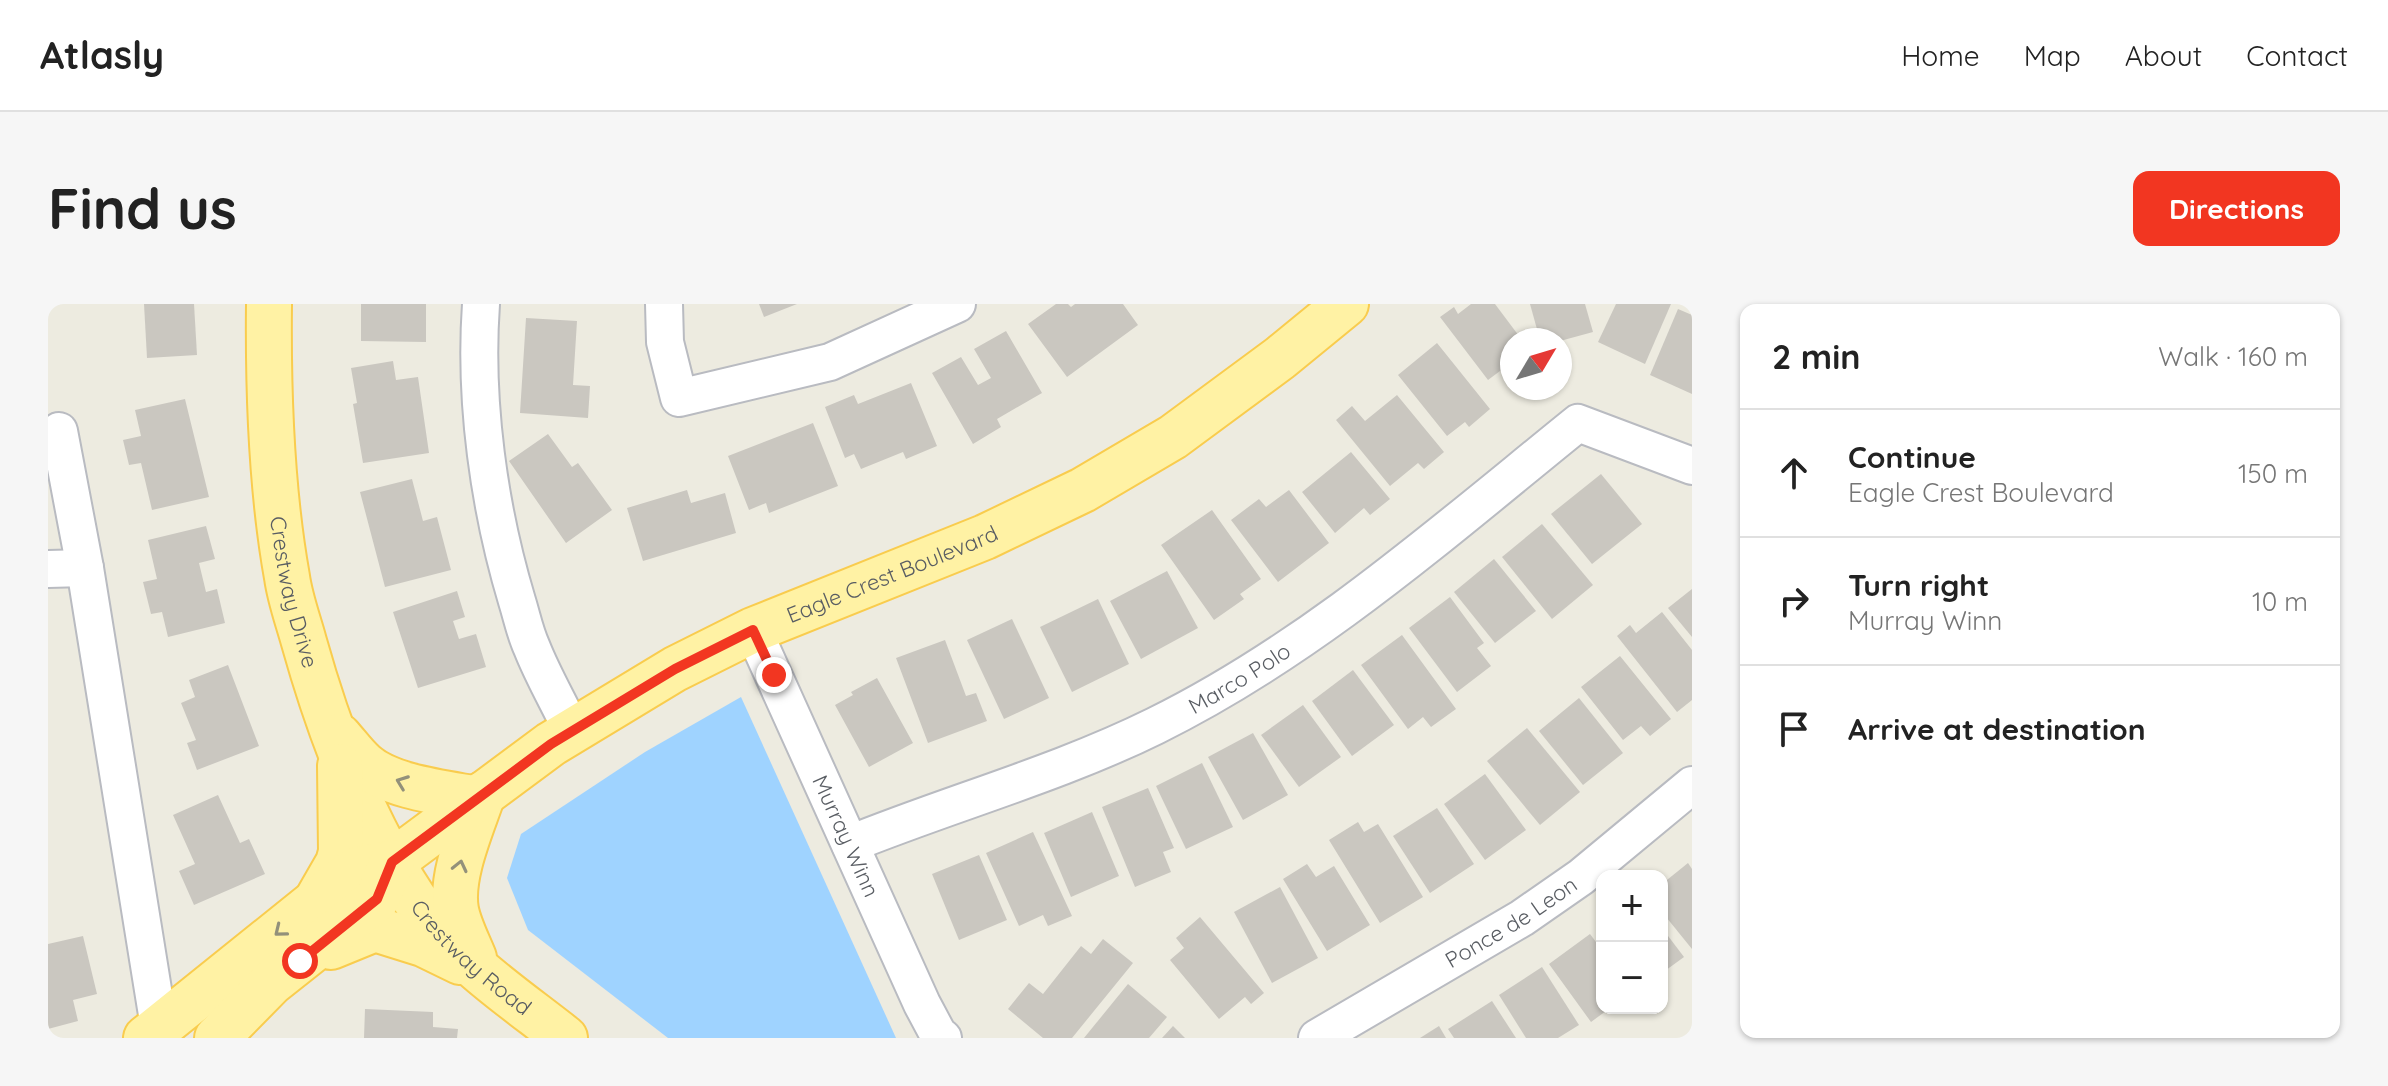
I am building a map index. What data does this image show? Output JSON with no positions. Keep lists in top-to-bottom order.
{
  "streets": {
    "main road": ["Eagle Crest Boulevard", "Crestway Drive", "Crestway Road"],
    "street": ["Marco Polo", "Murray Winn", "Ponce de Leon"]
  },
  "crossings": [
    ["Eagle Crest Boulevard", "Crestway Drive"],
    ["Eagle Crest Boulevard", "Murray Winn"],
    ["Eagle Crest Boulevard", "Crestway Road"],
    ["Crestway Drive", "Crestway Road"],
    ["Marco Polo", "Murray Winn"]
  ],
  "north": "top right",
  "page": {
    "header": "Atlasly",
    "nav": [
      "Home",
      "Map",
      "About",
      "Contact"
    ],
    "buttons": "Directions",
    "title": "Find us",
    "heading": ["2 min", "Walk · 160 m"],
    "list": [
      ["Continue", "Eagle Crest Boulevard", "150 m"],
      ["Turn right", "Murray Winn", "10 m"],
      "Arrive at destination"
    ],
    "map_buttons": ["+", "−"]
  }
}
